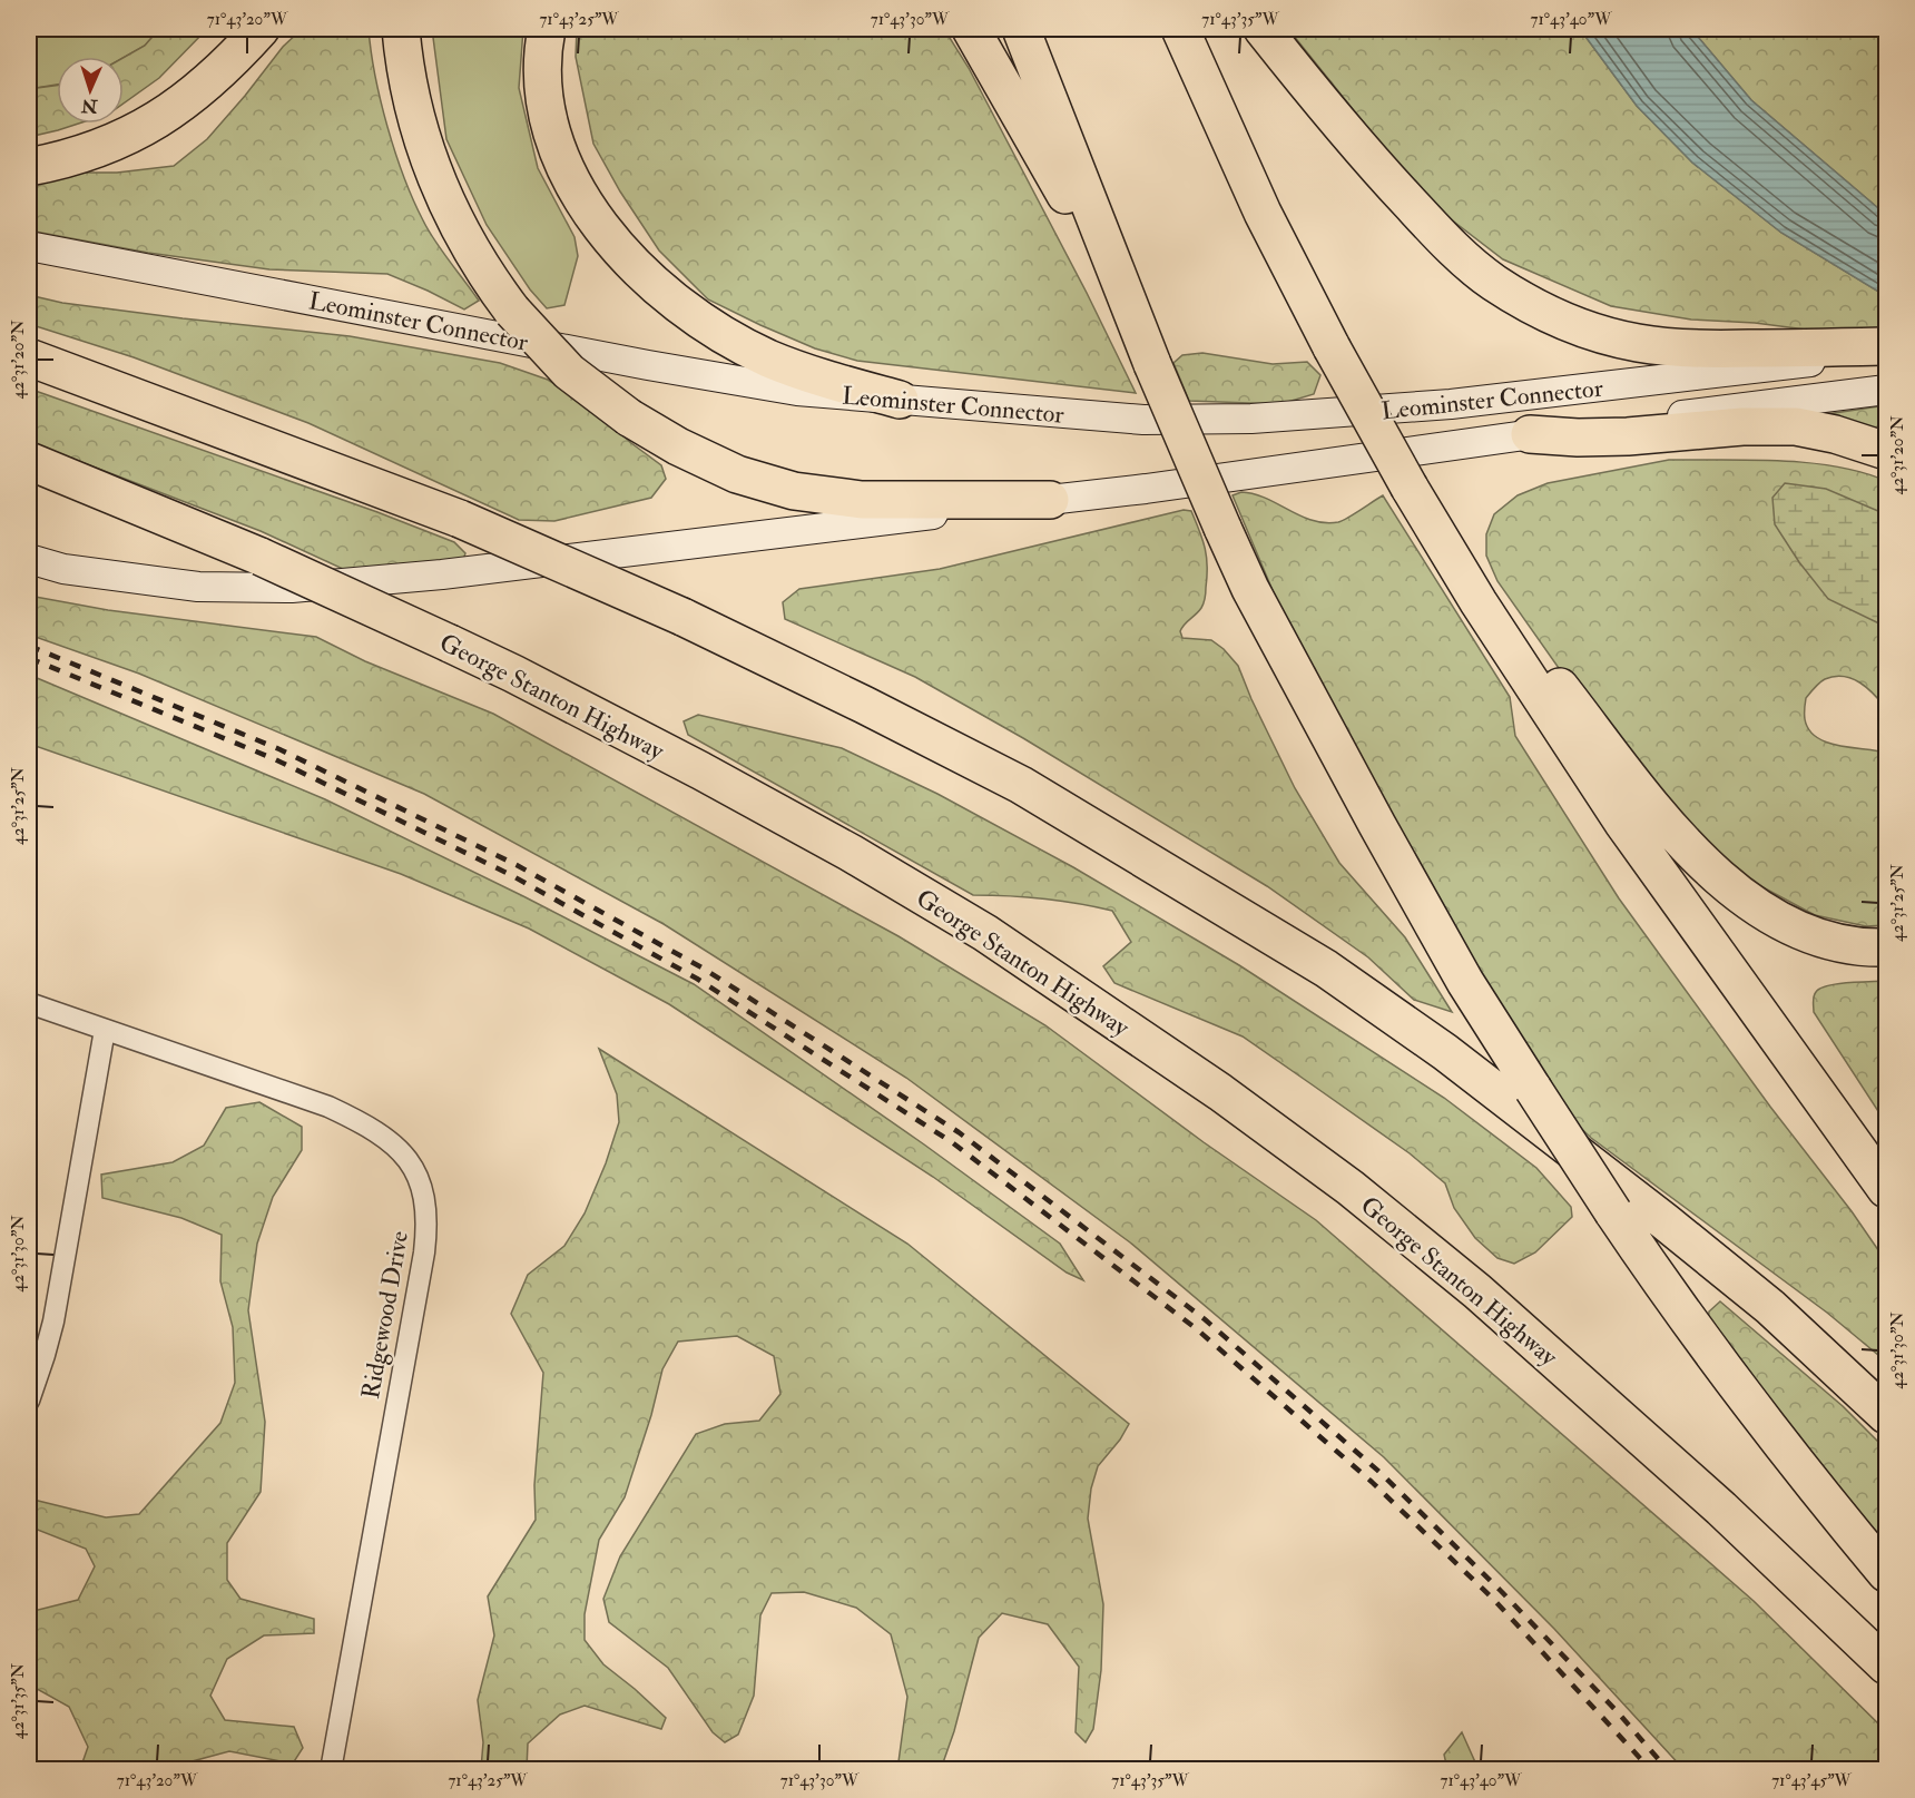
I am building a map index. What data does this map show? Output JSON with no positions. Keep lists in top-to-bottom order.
{
  "streets": {
    "highway": ["George Stanton Highway"],
    "main road": ["Leominster Connector"],
    "street": ["Ridgewood Drive"]
  },
  "north": "bottom",
  "coordinates": [
    "71°43'20\"W",
    "71°43'25\"W",
    "71°43'30\"W",
    "71°43'35\"W",
    "71°43'40\"W",
    "42°31'20\"N",
    "42°31'25\"N",
    "42°31'30\"N",
    "42°31'35\"N",
    "71°43'45\"W"
  ]
}
